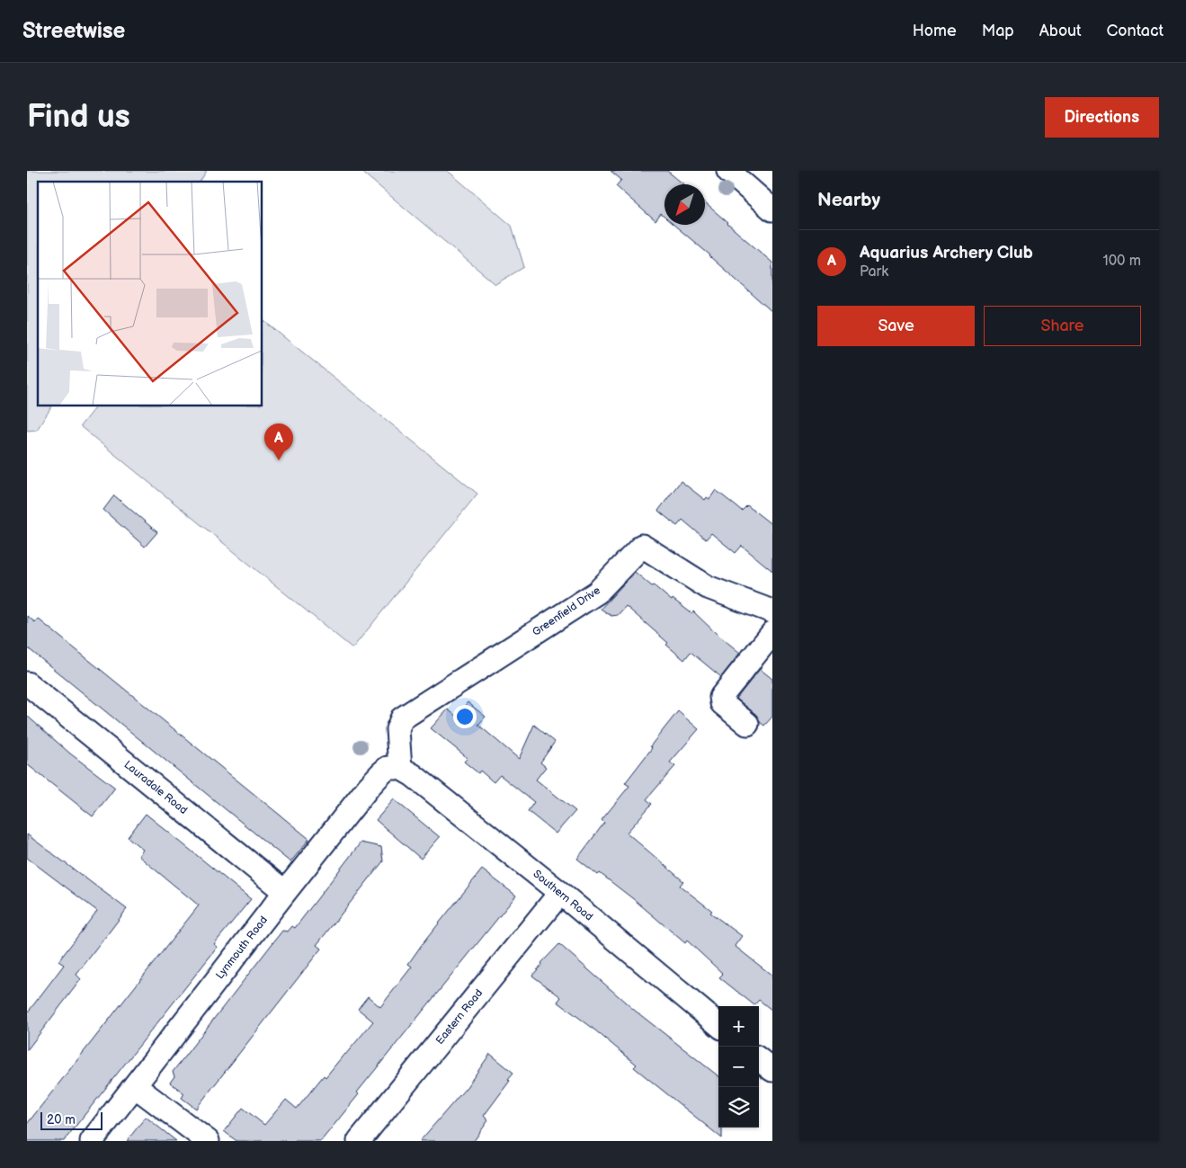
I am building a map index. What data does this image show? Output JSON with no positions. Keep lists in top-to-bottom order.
{
  "streets": {
    "street": [
      "Greenfield Drive",
      "Lauradale Road",
      "Southern Road",
      "Lynmouth Road",
      "Eastern Road"
    ]
  },
  "crossings": [
    ["Greenfield Drive", "Southern Road"],
    ["Greenfield Drive", "Lynmouth Road"],
    ["Lauradale Road", "Lynmouth Road"],
    ["Southern Road", "Lynmouth Road"],
    ["Southern Road", "Eastern Road"]
  ],
  "scale_bar": "20 m",
  "north": "bottom left",
  "page": {
    "header": "Streetwise",
    "nav": [
      "Home",
      "Map",
      "About",
      "Contact"
    ],
    "buttons": [
      "Directions",
      ["Save", "Share"]
    ],
    "title": "Find us",
    "heading": "Nearby",
    "list": [
      {
        "mark": "A",
        "name": "Aquarius Archery Club",
        "note": "Park",
        "value": "100 m"
      }
    ],
    "pins": "A",
    "map_buttons": ["+", "−"],
    "scale": "20 m"
  }
}
